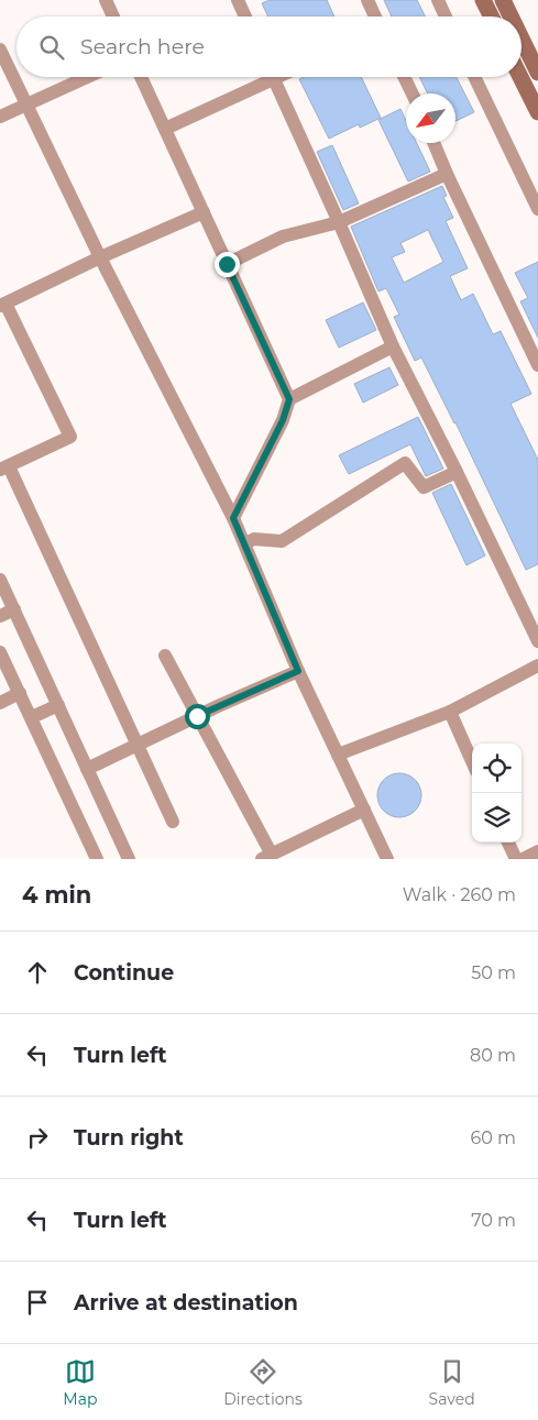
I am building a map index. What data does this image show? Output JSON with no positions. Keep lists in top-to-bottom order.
{
  "north": "bottom left",
  "page": {
    "search": "Search here",
    "heading": ["4 min", "Walk · 260 m"],
    "list": [
      ["Continue", "50 m"],
      ["Turn left", "80 m"],
      ["Turn right", "60 m"],
      ["Turn left", "70 m"],
      "Arrive at destination"
    ],
    "nav": ["Map", "Directions", "Saved"]
  }
}
